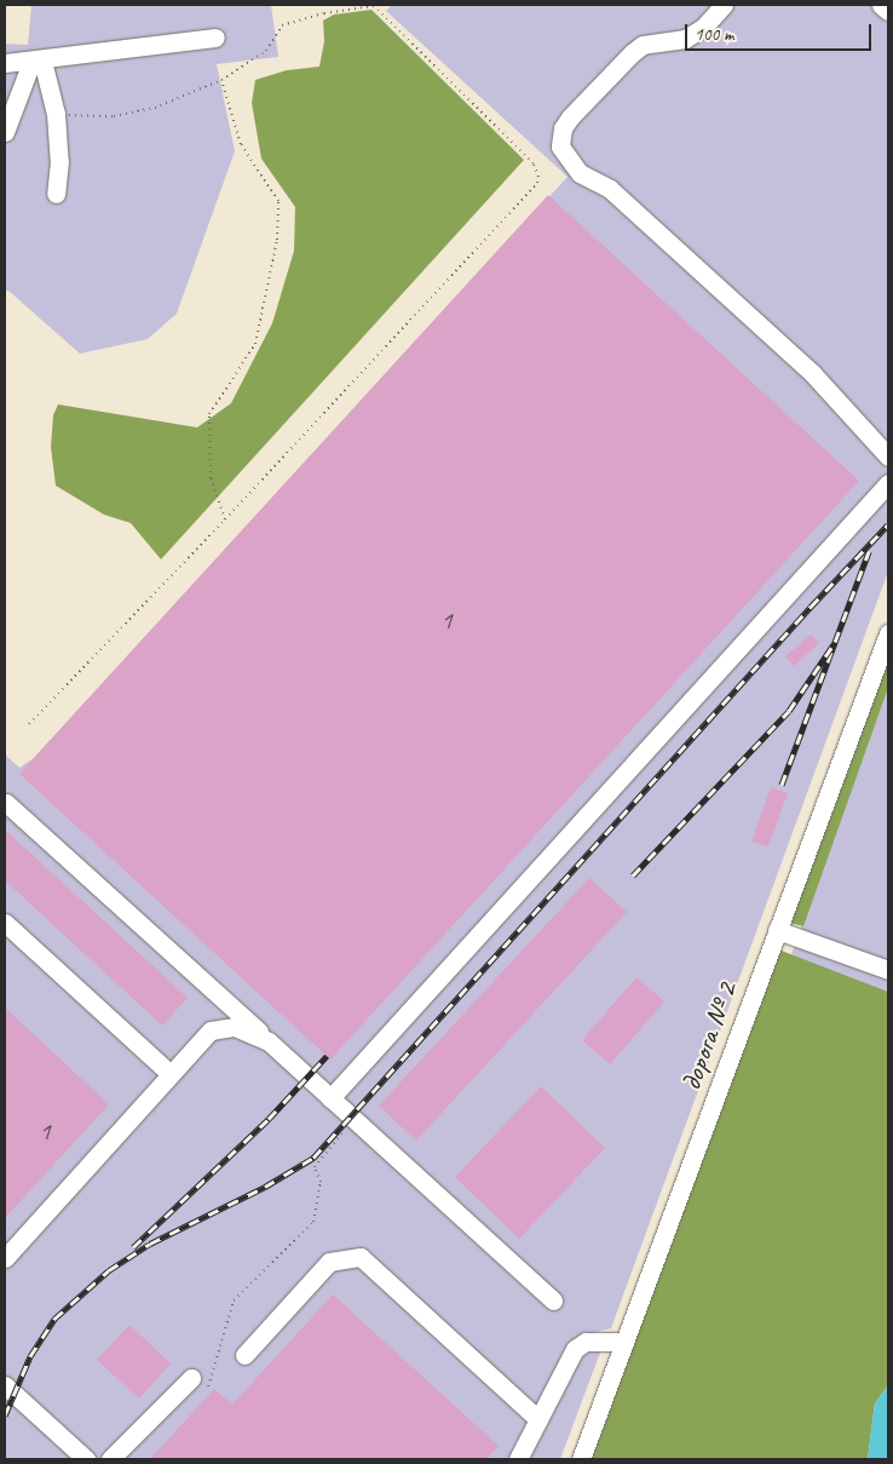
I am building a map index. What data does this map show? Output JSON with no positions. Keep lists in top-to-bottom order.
{
  "streets": {
    "street": ["дорога № 2"]
  },
  "house_numbers": ["1", "1"],
  "scale_bar": "100 m"
}
